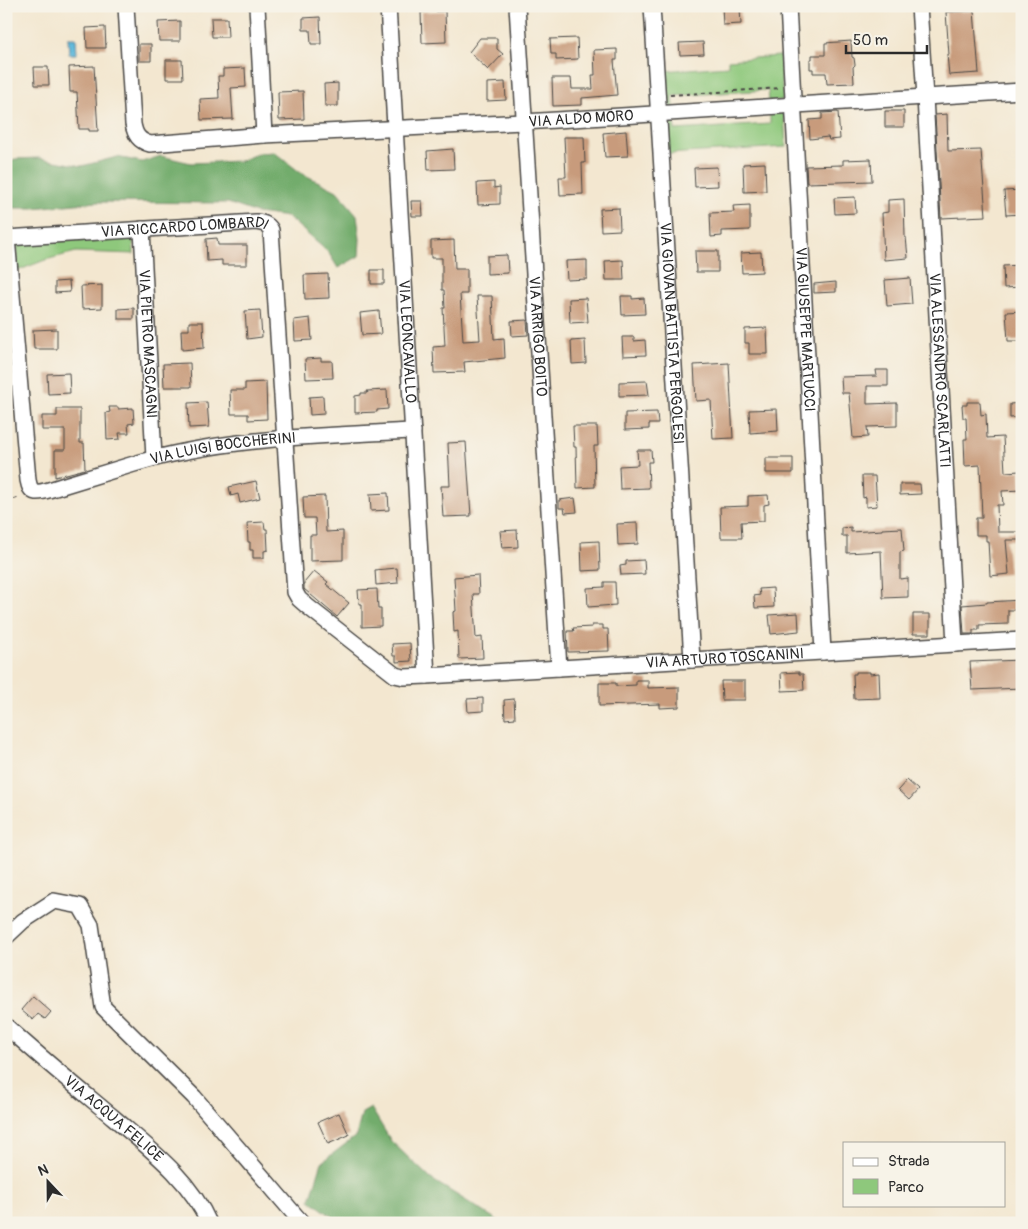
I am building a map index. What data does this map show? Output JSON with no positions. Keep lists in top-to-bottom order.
{
  "streets": {
    "street": [
      "VIA ALDO MORO",
      "VIA RICCARDO LOMBARDI",
      "VIA GIUSEPPE MARTUCCI",
      "VIA GIOVAN BATTISTA PERGOLESI",
      "VIA ARRIGO BOITO",
      "VIA LEONCAVALLO",
      "VIA PIETRO MASCAGNI",
      "VIA ALESSANDRO SCARLATTI",
      "VIA LUIGI BOCCHERINI",
      "VIA ARTURO TOSCANINI",
      "VIA ACQUA FELICE"
    ]
  },
  "crossings": [
    ["VIA ALDO MORO", "VIA GIUSEPPE MARTUCCI"],
    ["VIA ALDO MORO", "VIA GIOVAN BATTISTA PERGOLESI"],
    ["VIA ALDO MORO", "VIA ARRIGO BOITO"],
    ["VIA ALDO MORO", "VIA LEONCAVALLO"],
    ["VIA ALDO MORO", "VIA ALESSANDRO SCARLATTI"],
    ["VIA RICCARDO LOMBARDI", "VIA LEONCAVALLO"],
    ["VIA RICCARDO LOMBARDI", "VIA PIETRO MASCAGNI"],
    ["VIA RICCARDO LOMBARDI", "VIA LUIGI BOCCHERINI"],
    ["VIA RICCARDO LOMBARDI", "VIA ARTURO TOSCANINI"],
    ["VIA GIUSEPPE MARTUCCI", "VIA ARTURO TOSCANINI"],
    ["VIA GIOVAN BATTISTA PERGOLESI", "VIA ARTURO TOSCANINI"],
    ["VIA ARRIGO BOITO", "VIA ARTURO TOSCANINI"],
    ["VIA LEONCAVALLO", "VIA LUIGI BOCCHERINI"],
    ["VIA LEONCAVALLO", "VIA ARTURO TOSCANINI"],
    ["VIA PIETRO MASCAGNI", "VIA LUIGI BOCCHERINI"],
    ["VIA ALESSANDRO SCARLATTI", "VIA ARTURO TOSCANINI"]
  ],
  "legend": ["Strada", "Parco"],
  "scale_bar": "50 m",
  "north": "top"
}
